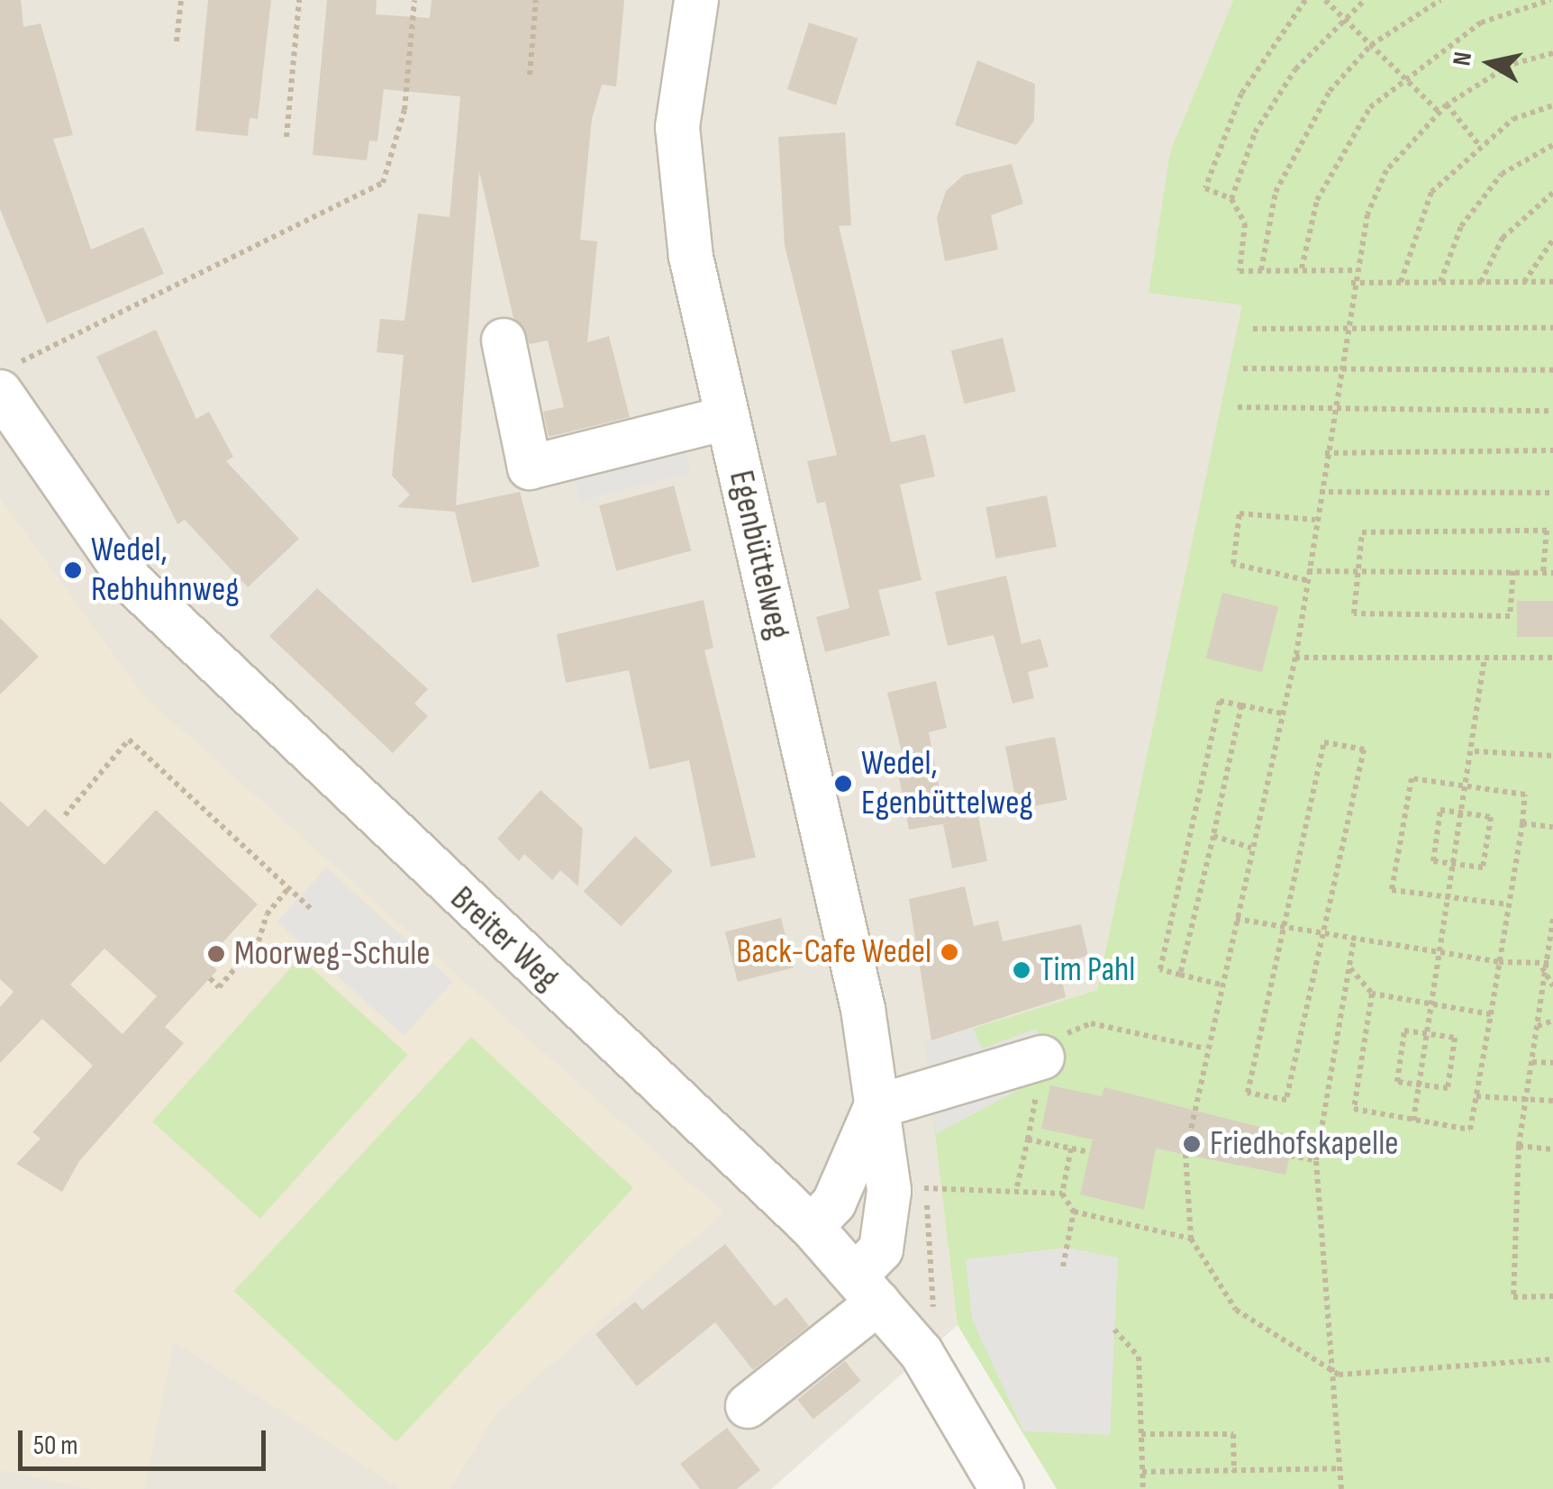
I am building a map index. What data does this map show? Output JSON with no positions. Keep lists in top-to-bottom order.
{
  "streets": {
    "street": ["Egenbüttelweg", "Breiter Weg"]
  },
  "crossings": [
    ["Egenbüttelweg", "Breiter Weg"]
  ],
  "places": [
    "Wedel, Rebhuhnweg",
    "Wedel, Egenbüttelweg",
    "Back-Cafe Wedel",
    "Moorweg-Schule",
    "Tim Pahl",
    "Friedhofskapelle"
  ],
  "scale_bar": "50 m",
  "north": "left"
}
